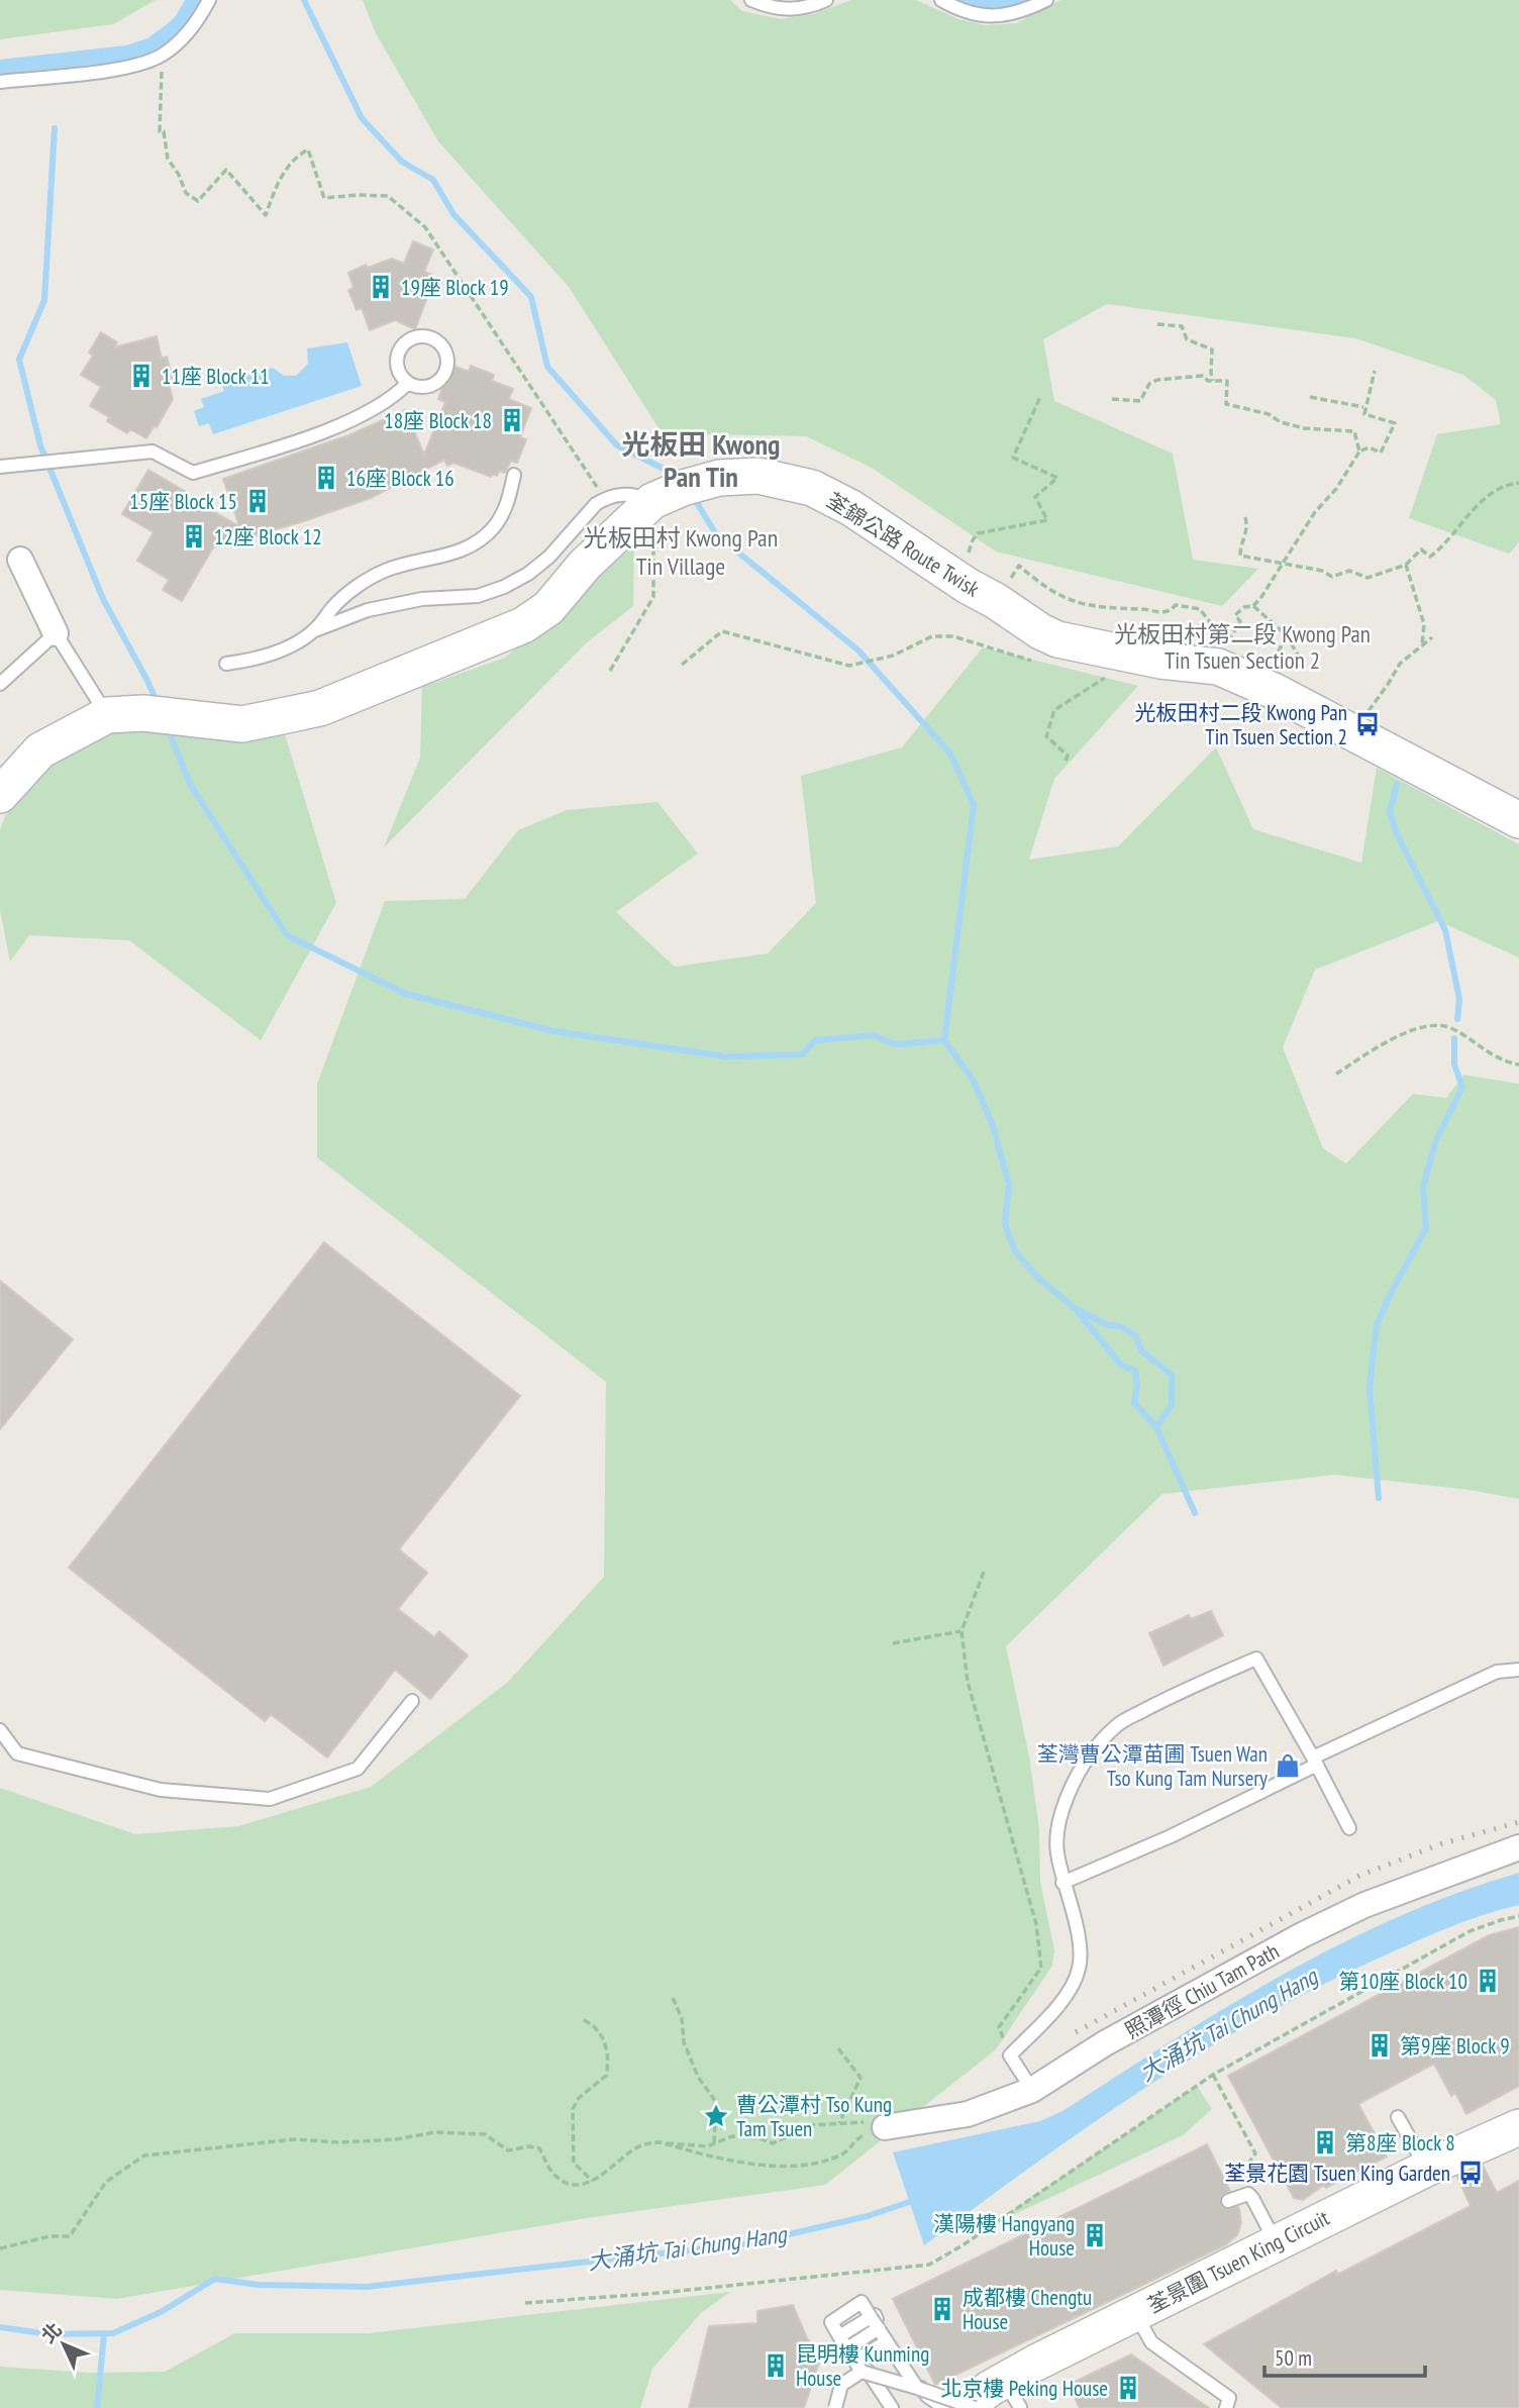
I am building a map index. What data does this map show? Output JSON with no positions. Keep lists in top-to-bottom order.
{
  "streets": {
    "main road": ["荃錦公路 Route Twisk", "荃景圍 Tsuen King Circuit"],
    "street": ["照潭徑 Chiu Tam Path"]
  },
  "districts": ["光板田 Kwong Pan Tin", "光板田村 Kwong Pan Tin Village", "光板田村第二段 Kwong Pan Tin Tsuen Section 2"],
  "water": ["大涌坑 Tai Chung Hang"],
  "places": {
    "building": [
      "19座 Block 19",
      "11座 Block 11",
      "18座 Block 18",
      "16座 Block 16",
      "15座 Block 15",
      "12座 Block 12",
      "第10座 Block 10",
      "第9座 Block 9",
      "第8座 Block 8",
      "漢陽樓 Hangyang House",
      "成都樓 Chengtu House",
      "昆明樓 Kunming House",
      "北京樓 Peking House"
    ],
    "bus stop": ["光板田村二段 Kwong Pan Tin Tsuen Section 2", "荃景花園 Tsuen King Garden"],
    "shop": ["荃灣曹公潭苗圃 Tsuen Wan Tso Kung Tam Nursery"],
    "place": ["曹公潭村 Tso Kung Tam Tsuen"]
  },
  "scale_bar": "50 m",
  "north": "top left"
}
